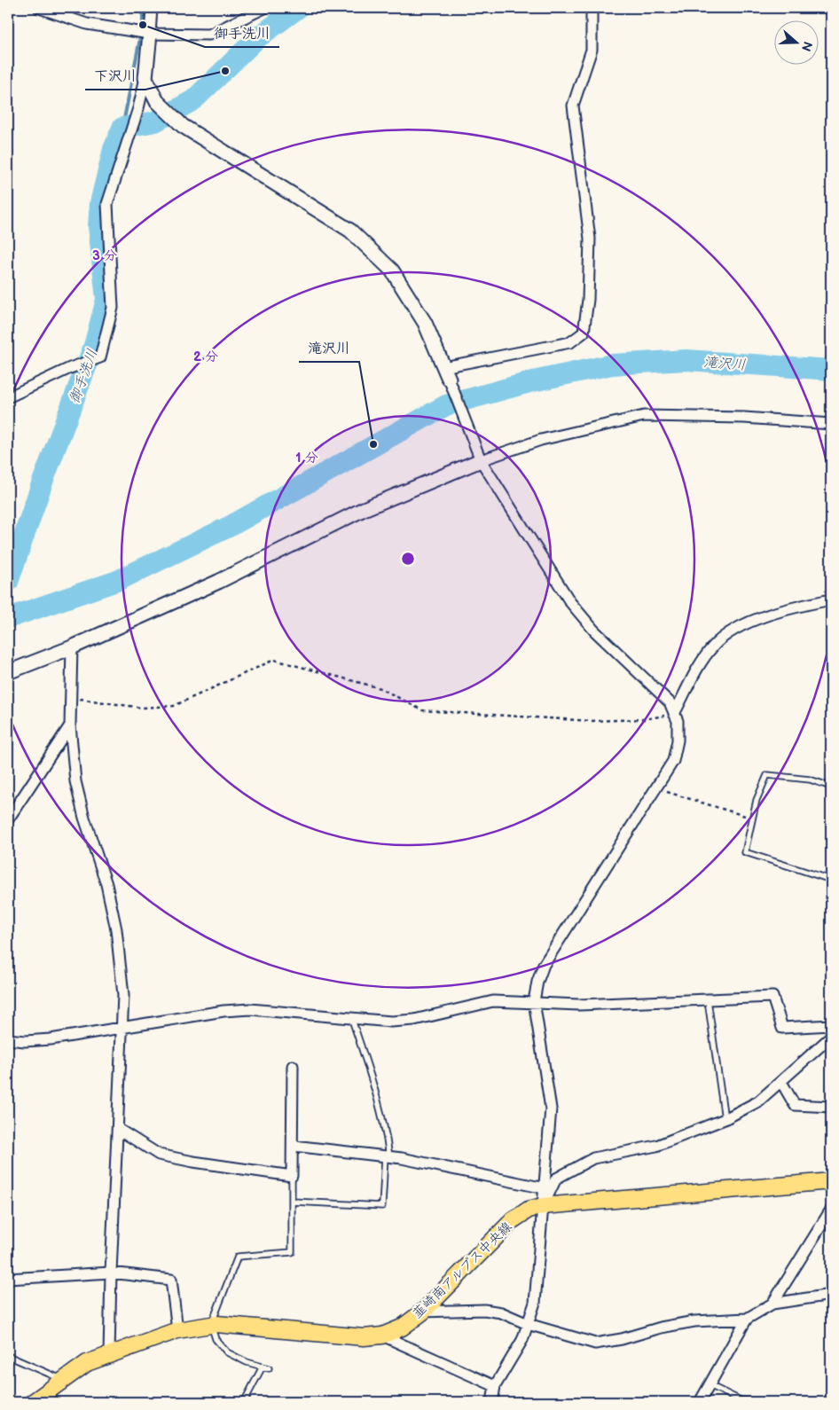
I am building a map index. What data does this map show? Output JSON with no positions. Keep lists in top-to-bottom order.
{
  "streets": {
    "main road": ["韮崎南アルプス中央線"]
  },
  "water": ["滝沢川", "御手洗川"],
  "places": ["御手洗川", "下沢川", "滝沢川"],
  "north": "right",
  "rings": ["3 分", "2 分", "1 分"]
}
